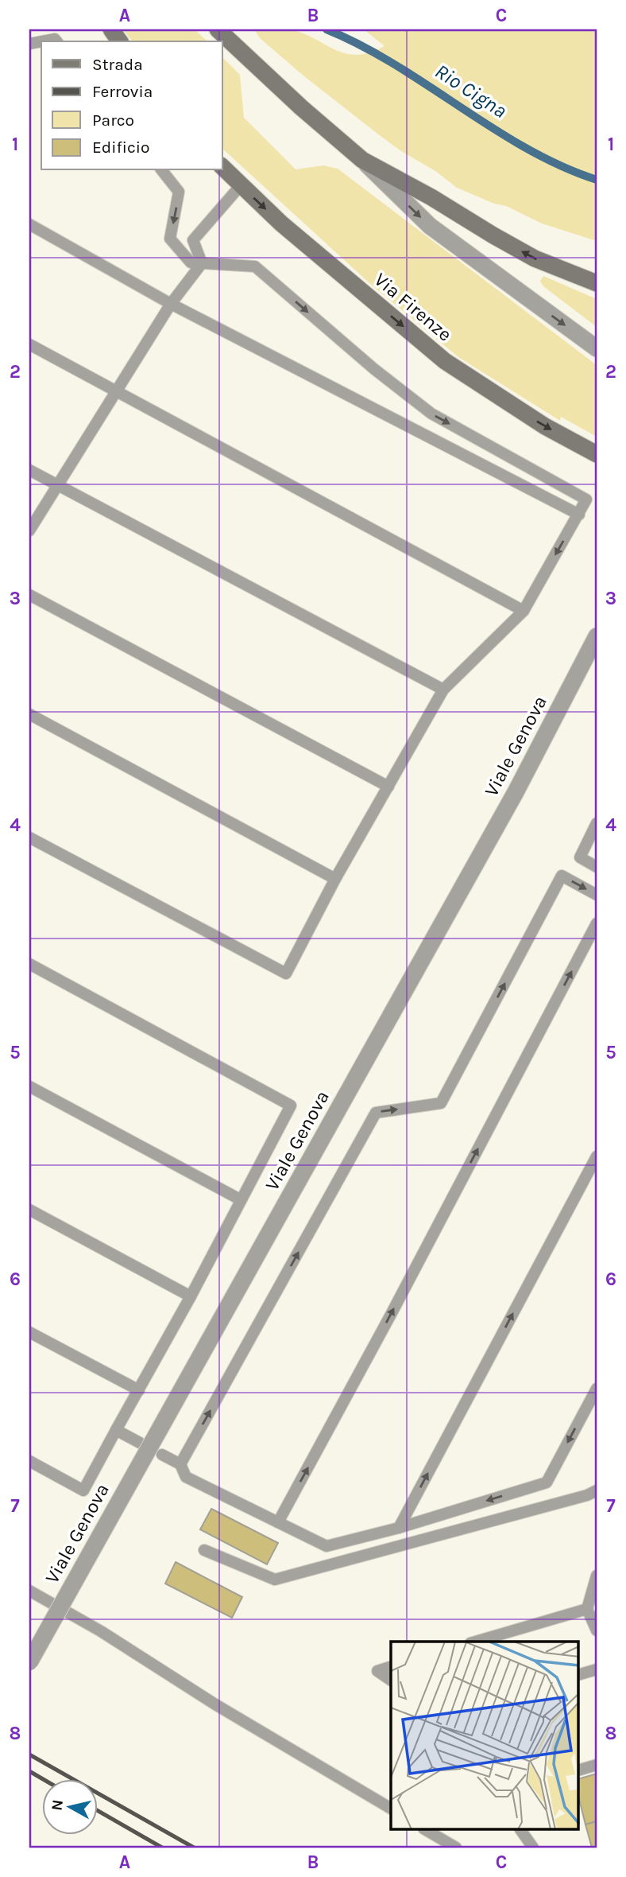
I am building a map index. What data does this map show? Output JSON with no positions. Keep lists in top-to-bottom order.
{
  "streets": {
    "main road": ["Via Firenze"],
    "street": ["Viale Genova"]
  },
  "water": ["Rio Cigna"],
  "legend": [
    "Strada",
    "Ferrovia",
    "Parco",
    "Edificio"
  ],
  "north": "left",
  "grid": {
    "columns": ["A", "B", "C"],
    "rows": [
      "1",
      "2",
      "3",
      "4",
      "5",
      "6",
      "7",
      "8"
    ]
  }
}
